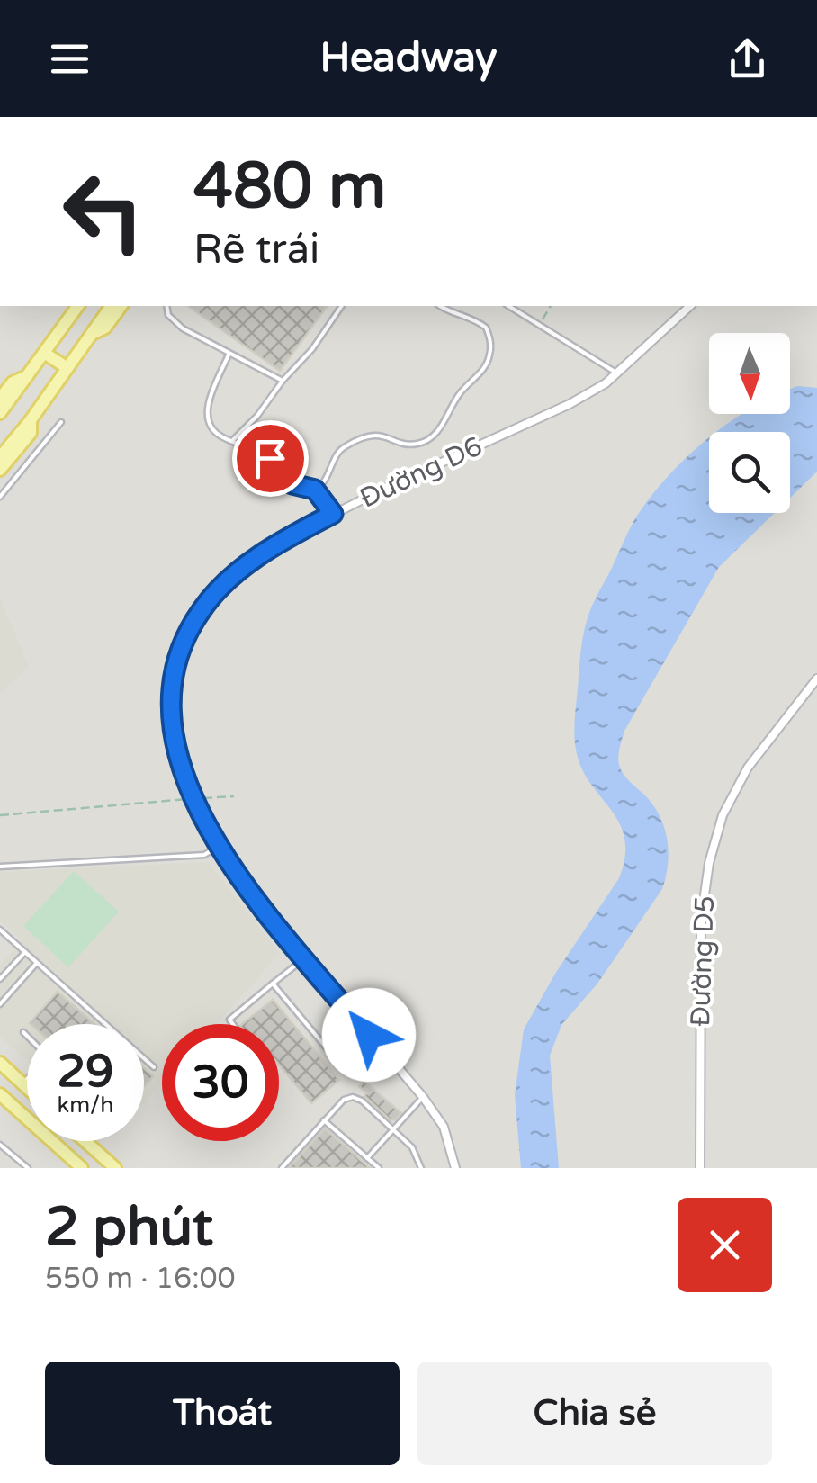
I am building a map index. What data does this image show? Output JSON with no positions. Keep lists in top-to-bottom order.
{
  "streets": {
    "street": ["Đường D6", "Đường D5"]
  },
  "north": "bottom",
  "page": {
    "header": "Headway",
    "turn": ["480 m", "Rẽ trái"],
    "speed": "29 km/h",
    "limit": "30",
    "heading": ["2 phút", "550 m · 16:00"],
    "buttons": ["Thoát", "Chia sẻ"]
  }
}
